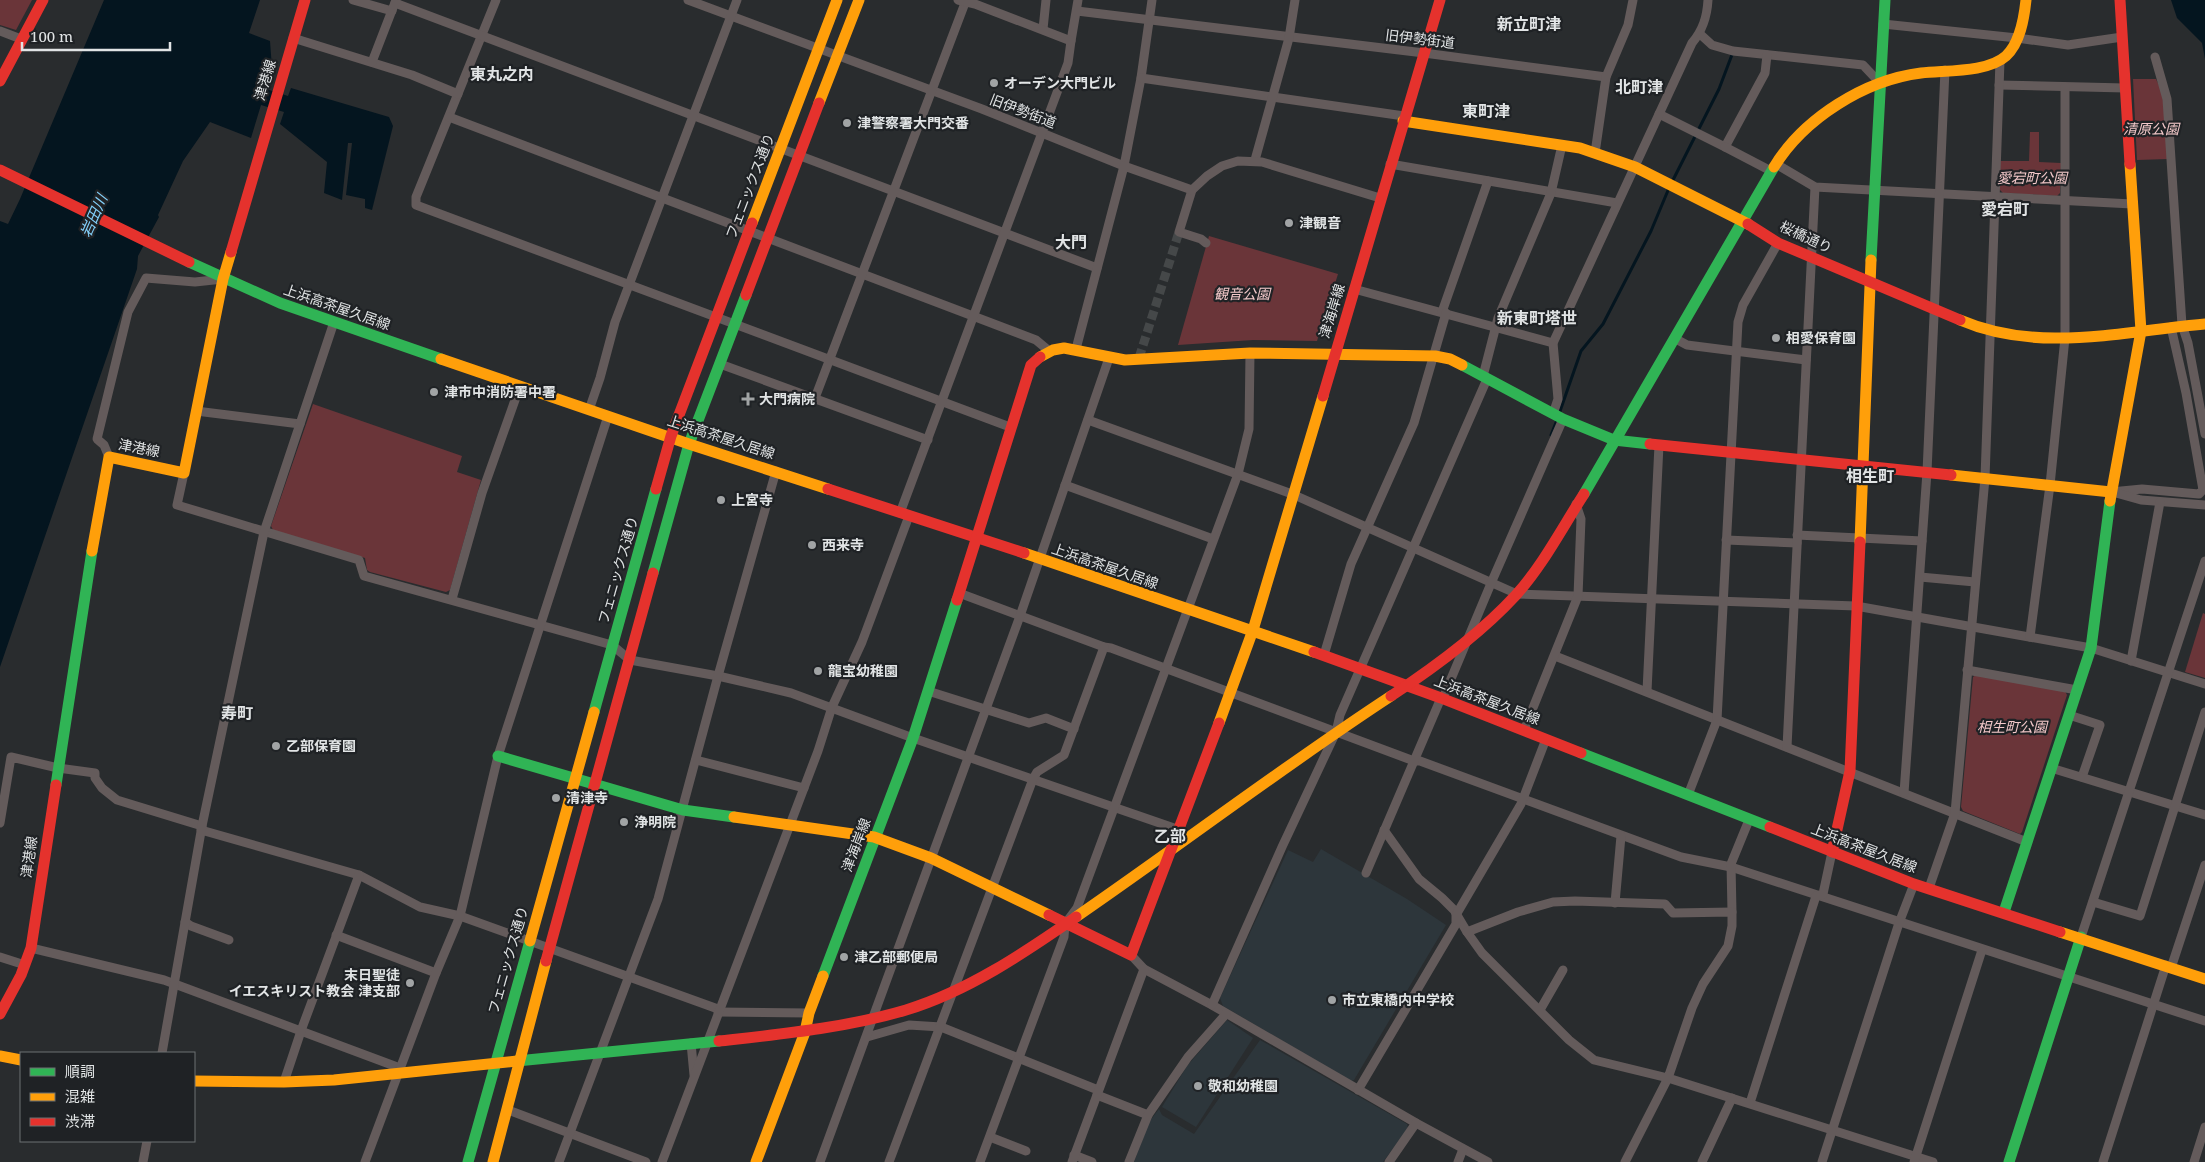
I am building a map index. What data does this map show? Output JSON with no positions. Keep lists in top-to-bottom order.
{
  "streets": {
    "street": [
      "旧伊勢街道",
      "津港線",
      "フェニックス通り",
      "桜橋通り",
      "上浜高茶屋久居線",
      "津海岸線"
    ]
  },
  "crossings": [
    ["旧伊勢街道", "フェニックス通り"],
    ["旧伊勢街道", "津海岸線"],
    ["津港線", "上浜高茶屋久居線"],
    ["フェニックス通り", "上浜高茶屋久居線"],
    ["桜橋通り", "津海岸線"],
    ["上浜高茶屋久居線", "津海岸線"]
  ],
  "districts": [
    "新立町津",
    "東丸之内",
    "北町津",
    "東町津",
    "愛宕町",
    "大門",
    "新東町塔世",
    "相生町",
    "寿町",
    "乙部"
  ],
  "water": ["岩田川"],
  "parks": [
    "清原公園",
    "愛宕町公園",
    "観音公園",
    "相生町公園"
  ],
  "places": {
    "other": [
      "オーデン大門ビル",
      "津警察署大門交番",
      "津観音",
      "相愛保育園",
      "津市中消防署中署",
      "上宮寺",
      "西来寺",
      "龍宝幼稚園",
      "乙部保育園",
      "清津寺",
      "浄明院",
      "津乙部郵便局",
      "末日聖徒 イエスキリスト教会 津支部",
      "市立東橋内中学校",
      "敬和幼稚園"
    ],
    "health": ["大門病院"]
  },
  "legend": ["順調", "混雑", "渋滞"],
  "scale_bar": "100 m"
}
